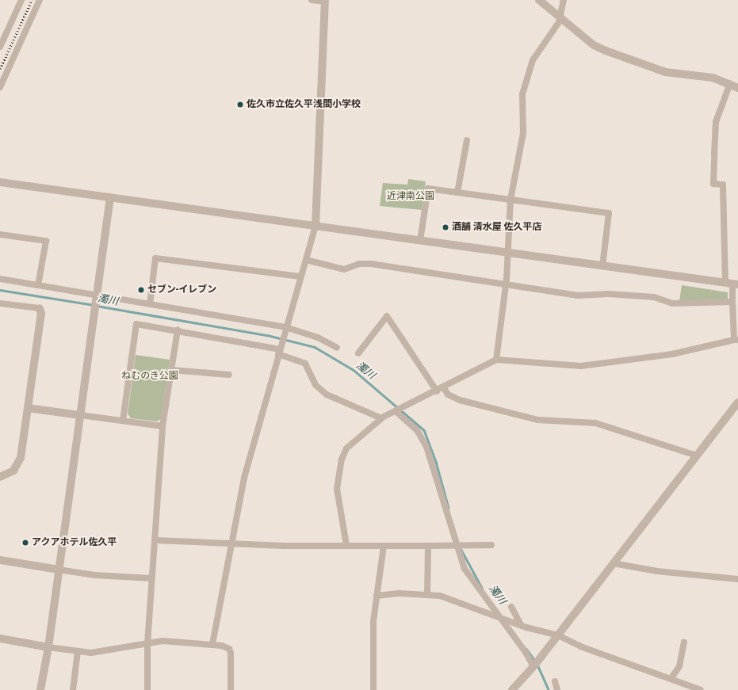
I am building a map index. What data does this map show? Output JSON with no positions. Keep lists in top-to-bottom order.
{
  "water": ["濁川"],
  "parks": ["近津南公園", "ねむのき公園"],
  "places": [
    "佐久市立佐久平浅間小学校",
    "酒舗 清水屋 佐久平店",
    "セブン-イレブン",
    "アクアホテル佐久平"
  ]
}
